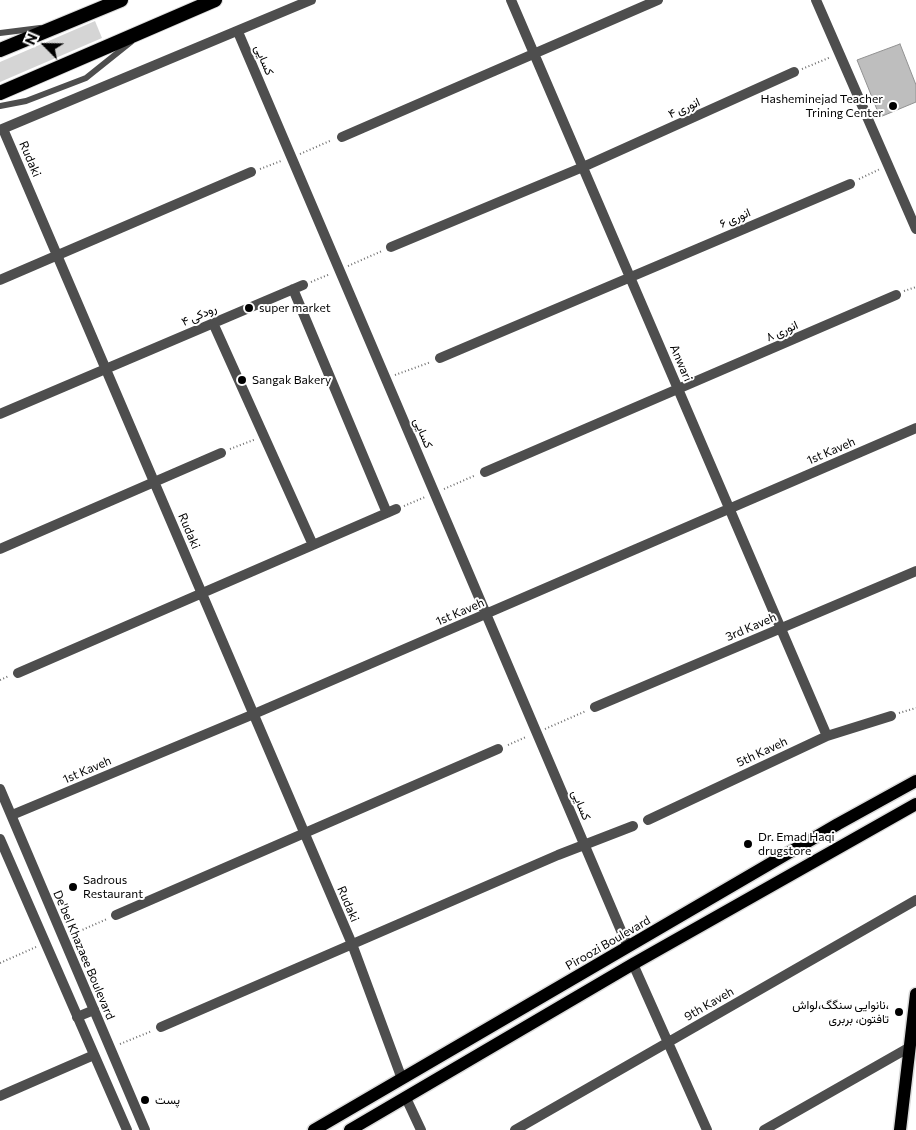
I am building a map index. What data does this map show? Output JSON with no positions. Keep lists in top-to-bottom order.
{
  "streets": {
    "main road": ["Piroozi Boulevard"],
    "street": [
      "کسایی",
      "انوری ۴",
      "Rudaki",
      "انوری ۶",
      "رودکی ۴",
      "انوری ۸",
      "Anwari",
      "1st Kaveh",
      "3rd Kaveh",
      "5th Kaveh",
      "De'bel Khazaee Boulevard",
      "9th Kaveh"
    ]
  },
  "crossings": [
    ["کسایی", "1st Kaveh"],
    ["کسایی", "Piroozi Boulevard"],
    ["انوری ۴", "Anwari"],
    ["Rudaki", "رودکی ۴"],
    ["Rudaki", "1st Kaveh"],
    ["Rudaki", "Piroozi Boulevard"],
    ["انوری ۶", "Anwari"],
    ["انوری ۸", "Anwari"],
    ["Anwari", "1st Kaveh"],
    ["Anwari", "3rd Kaveh"],
    ["Anwari", "5th Kaveh"],
    ["1st Kaveh", "De'bel Khazaee Boulevard"]
  ],
  "places": [
    "Hasheminejad Teacher Trining Center",
    "super market",
    "Sangak Bakery",
    "Dr. Emad Haqi drugstore",
    "Sadrous Restaurant",
    "نانوایی سنگگ،لواش، تافتون، بربری",
    "پست"
  ],
  "north": "top left"
}
